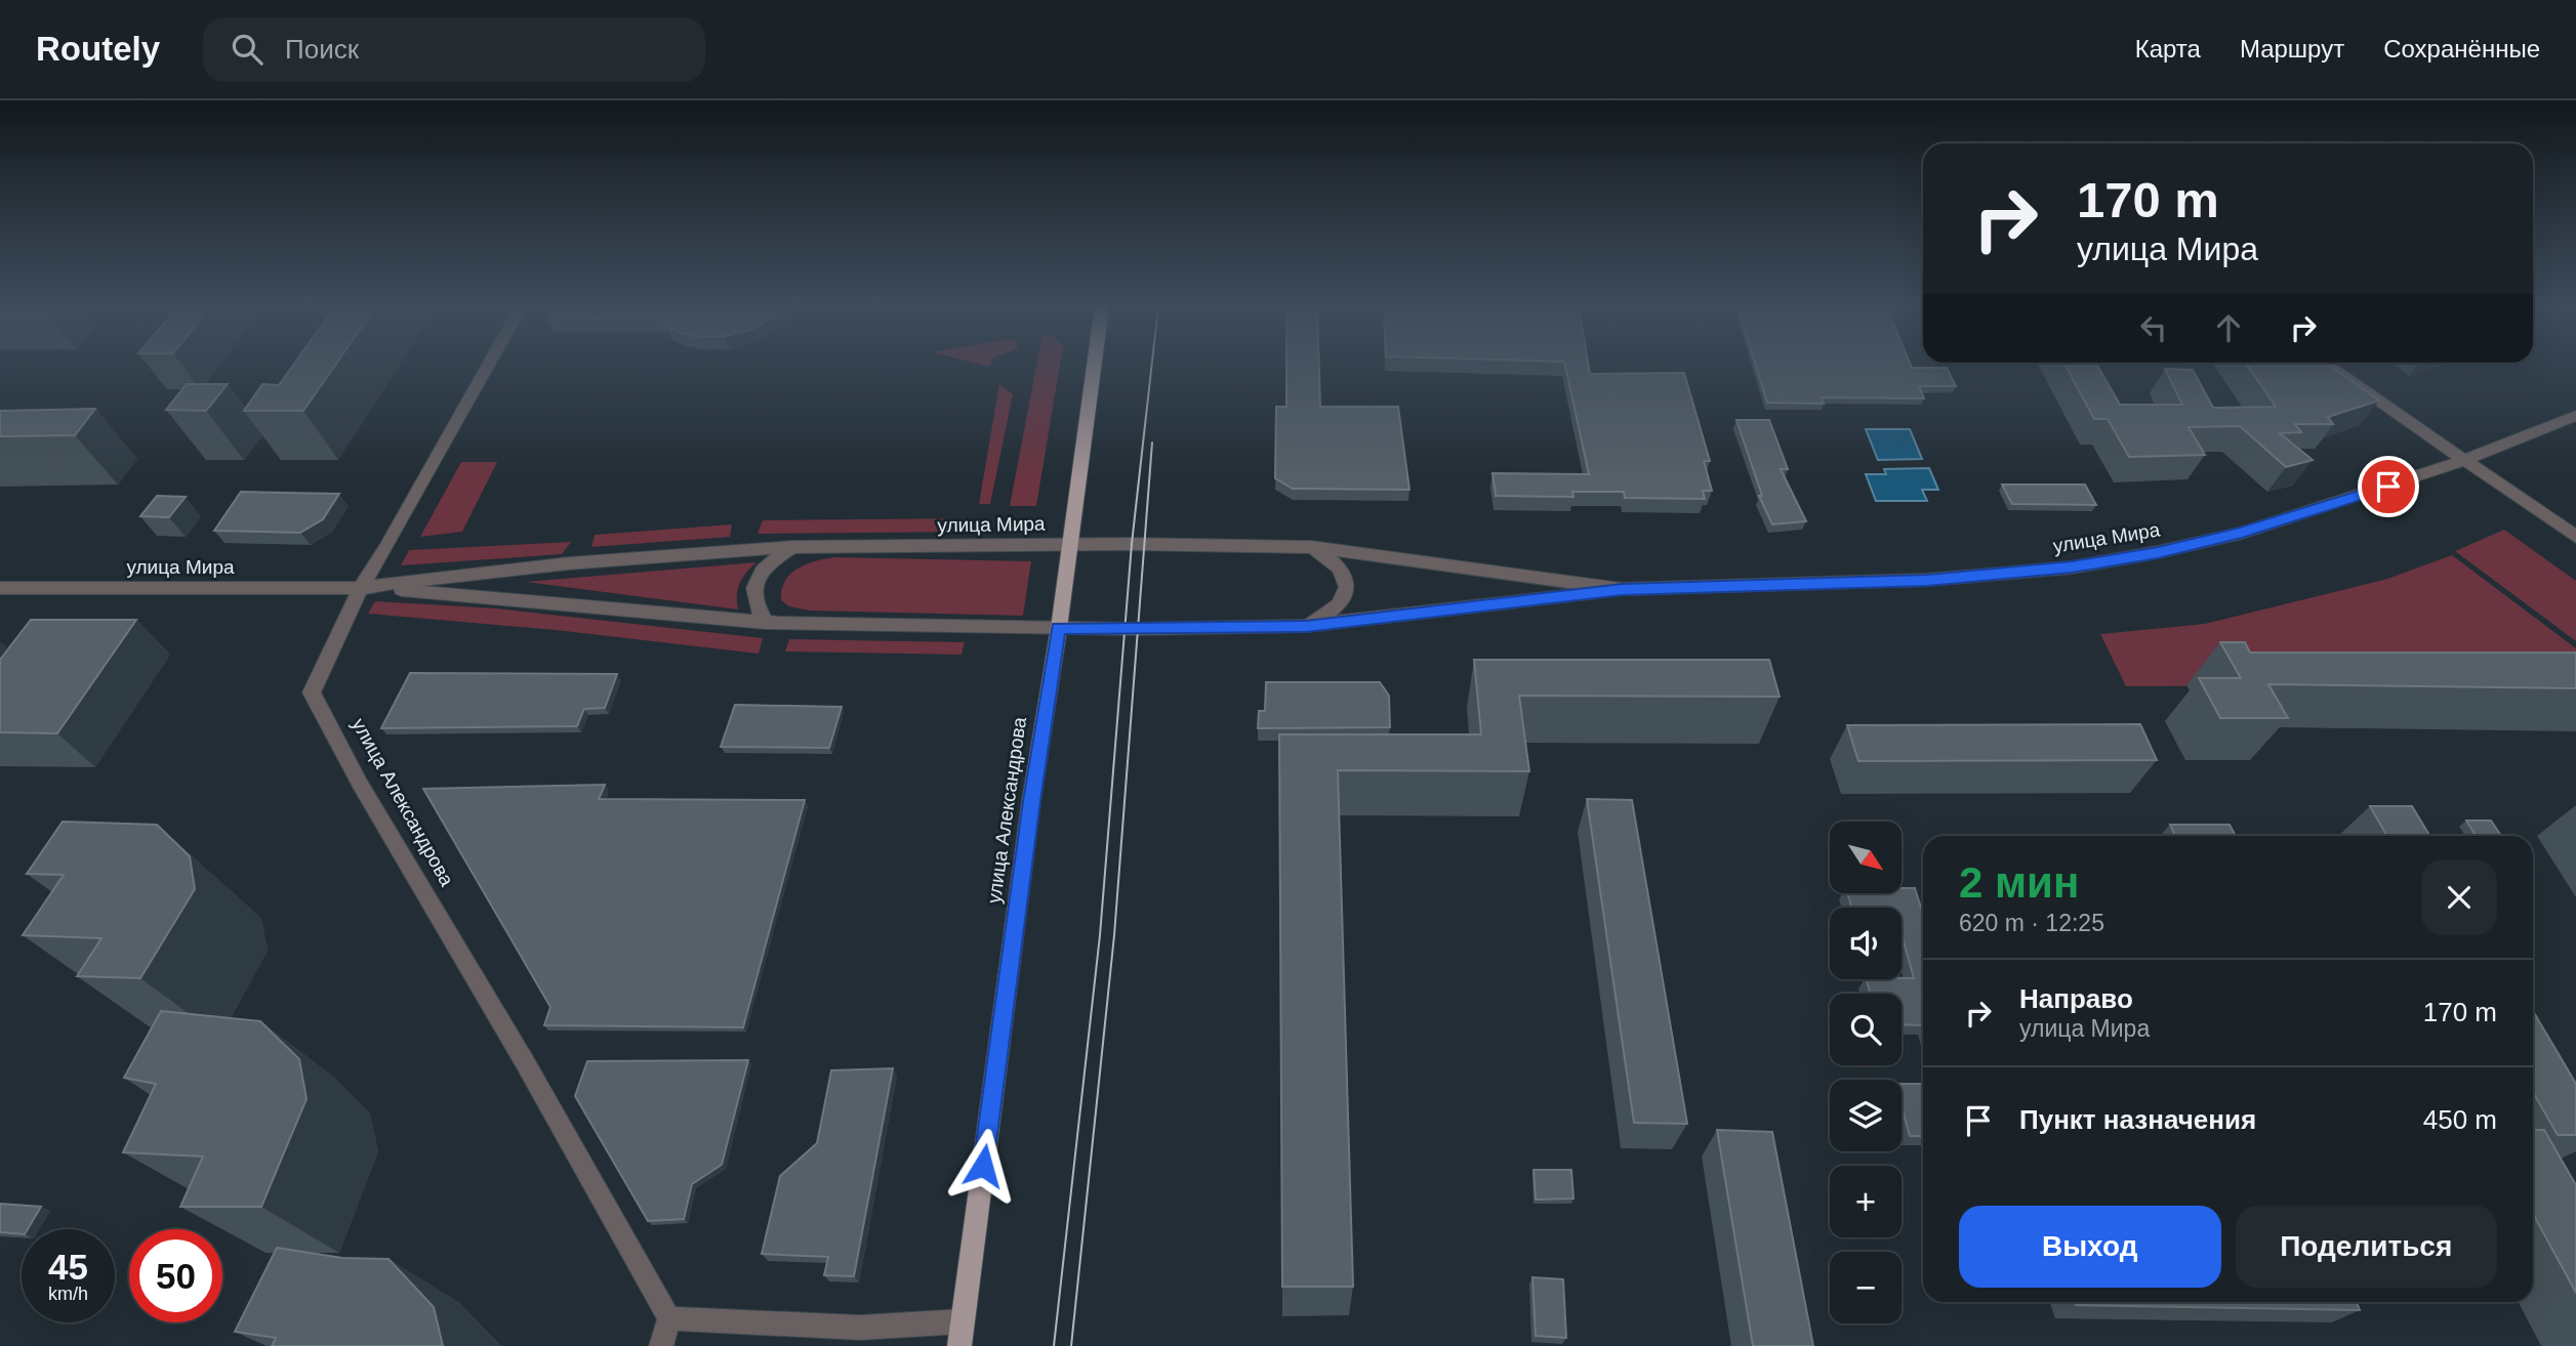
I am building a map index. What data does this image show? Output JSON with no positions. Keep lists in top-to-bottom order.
{
  "streets": {
    "main road": ["улица Александрова"],
    "street": ["улица Мира"]
  },
  "crossings": [
    ["улица Мира", "улица Александрова"]
  ],
  "north": "bottom right",
  "page": {
    "header": "Routely",
    "search": "Поиск",
    "nav": ["Карта", "Маршрут", "Сохранённые"],
    "turn": ["170 m", "улица Мира"],
    "map_buttons": ["+", "−"],
    "heading": ["2 мин", "620 m · 12:25"],
    "list": [
      {
        "name": "Направо",
        "note": "улица Мира",
        "value": "170 m"
      },
      {
        "name": "Пункт назначения",
        "value": "450 m"
      }
    ],
    "buttons": ["Выход", "Поделиться"],
    "speed": "45 km/h",
    "limit": "50"
  }
}
